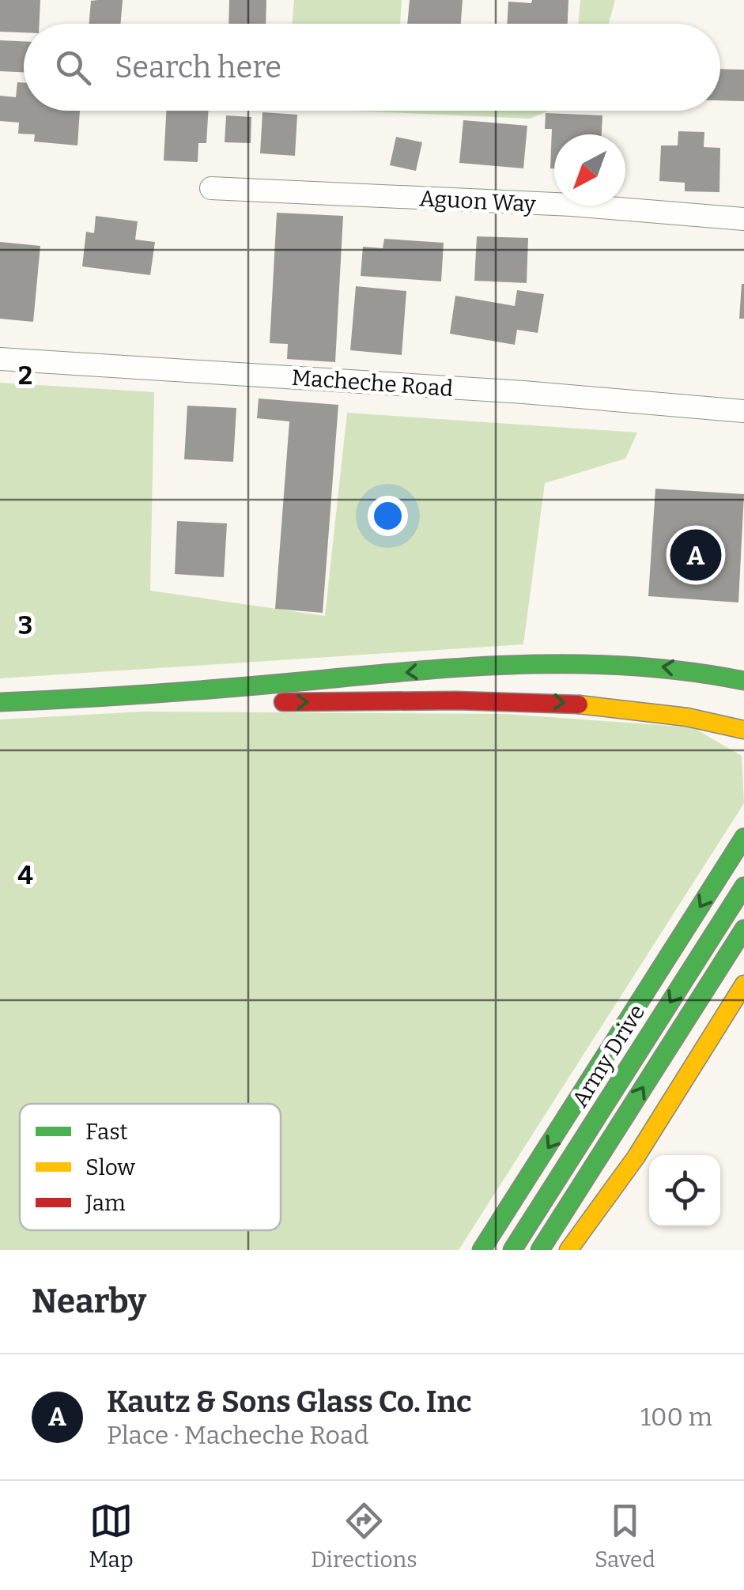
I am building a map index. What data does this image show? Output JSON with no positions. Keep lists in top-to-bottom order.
{
  "streets": {
    "main road": ["Army Drive"],
    "street": ["Aguon Way", "Macheche Road"]
  },
  "legend": ["Fast", "Slow", "Jam"],
  "north": "bottom left",
  "page": {
    "search": "Search here",
    "pins": "A",
    "heading": "Nearby",
    "list": [
      {
        "mark": "A",
        "name": "Kautz & Sons Glass Co. Inc",
        "note": "Place · Macheche Road",
        "value": "100 m"
      }
    ],
    "nav": ["Map", "Directions", "Saved"]
  },
  "grid": {
    "rows": ["2", "3", "4"]
  }
}
